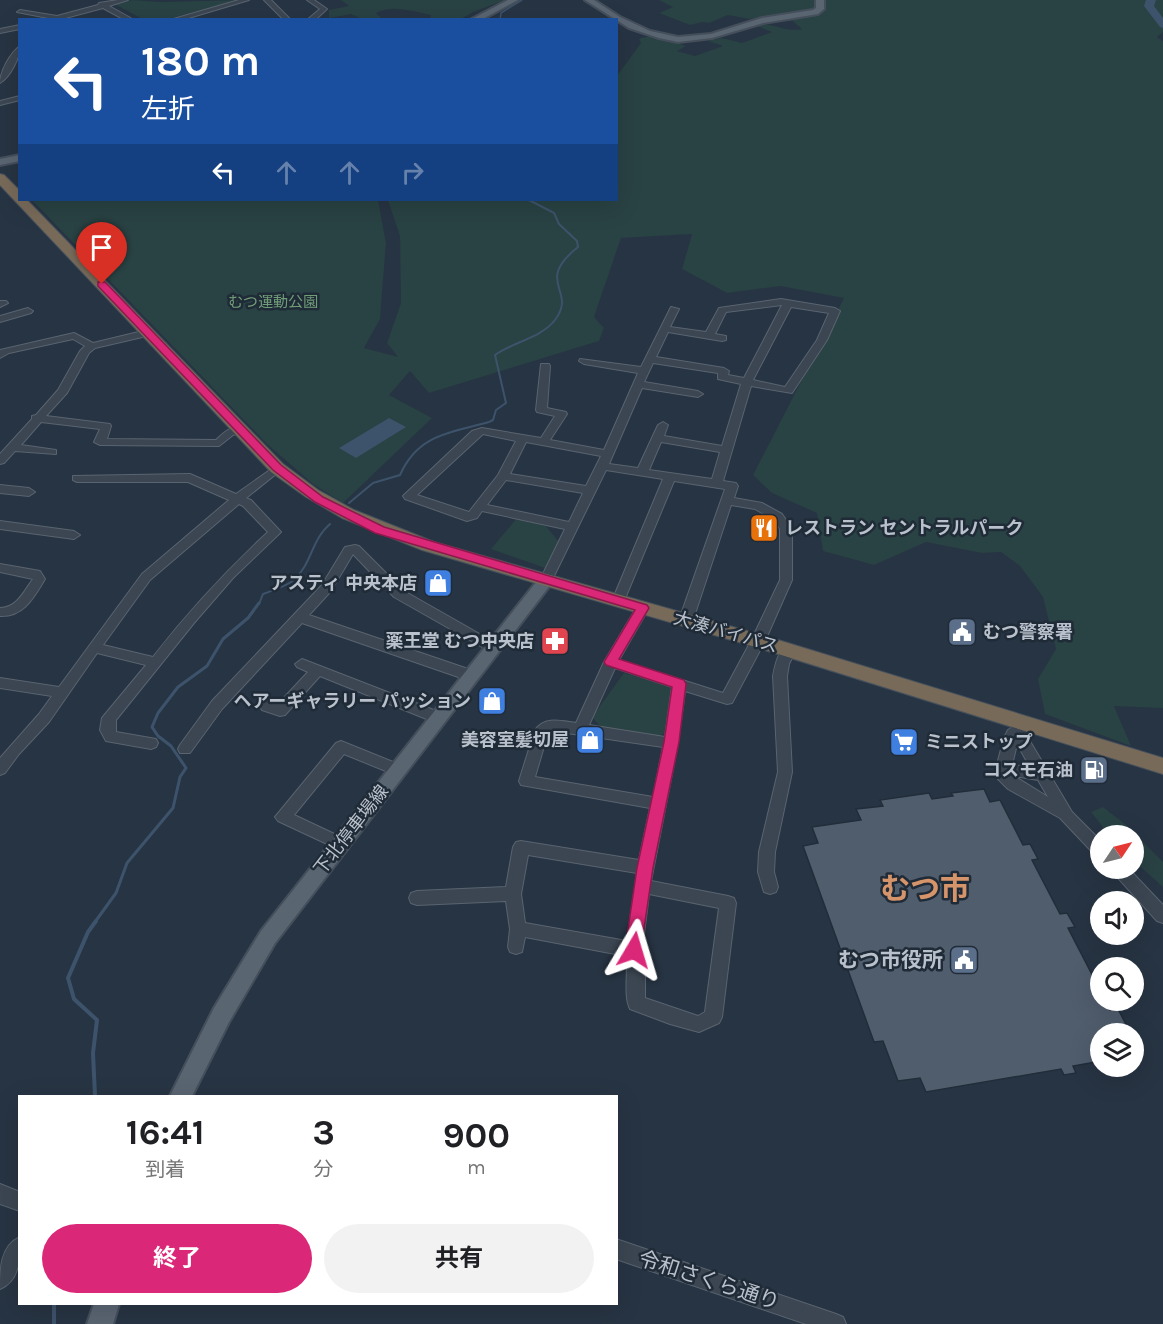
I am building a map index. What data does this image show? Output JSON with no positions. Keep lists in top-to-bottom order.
{
  "streets": {
    "highway": ["大湊バイパス"],
    "main road": ["下北停車場線"],
    "street": ["令和さくら通り"]
  },
  "crossings": [
    ["大湊バイパス", "下北停車場線"]
  ],
  "districts": ["むつ市"],
  "parks": ["むつ運動公園"],
  "places": {
    "restaurant": ["レストラン セントラルパーク"],
    "shop": ["アスティ 中央本店", "ヘアーギャラリー パッション", "美容室髪切屋"],
    "public building": ["むつ警察署", "むつ市役所"],
    "pharmacy": ["薬王堂 むつ中央店"],
    "supermarket": ["ミニストップ"],
    "fuel station": ["コスモ石油"]
  },
  "north": "top right",
  "page": {
    "turn": ["180 m", "左折"],
    "eta": [
      "16:41",
      "到着",
      "3",
      "分",
      "900",
      "m"
    ],
    "buttons": ["終了", "共有"]
  }
}
